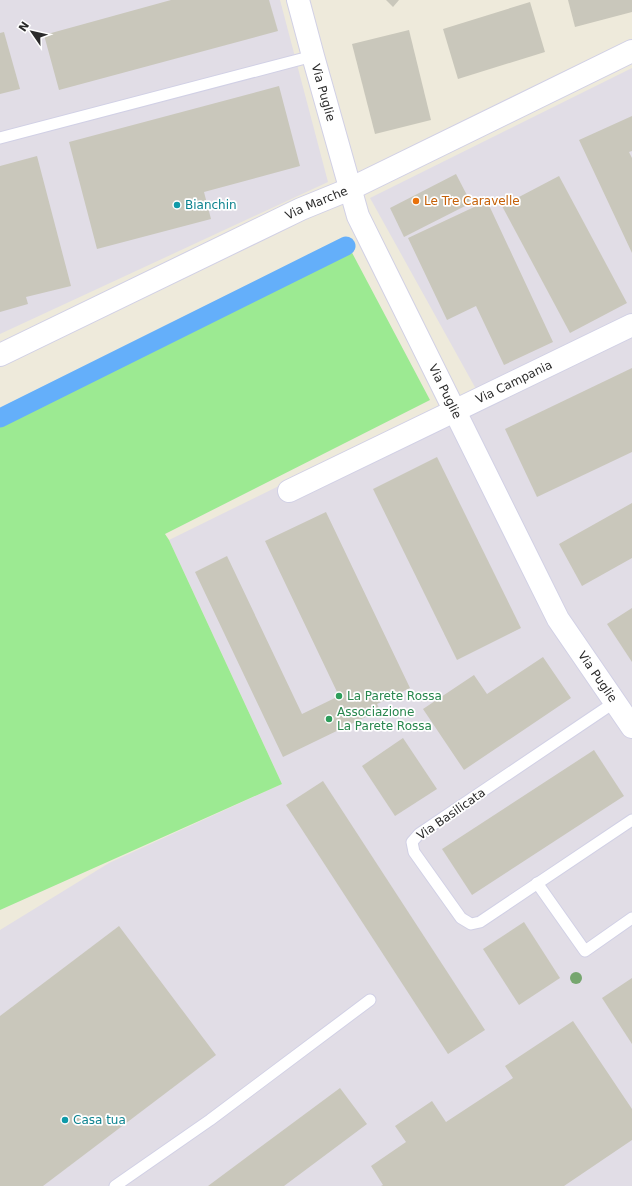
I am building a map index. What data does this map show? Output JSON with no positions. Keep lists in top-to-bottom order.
{
  "streets": {
    "street": ["Via Puglie", "Via Marche", "Via Campania"],
    "lane": ["Via Basilicata"]
  },
  "crossings": [
    ["Via Puglie", "Via Marche"],
    ["Via Puglie", "Via Campania"],
    ["Via Puglie", "Via Basilicata"]
  ],
  "places": [
    "Le Tre Caravelle",
    "Bianchin",
    "La Parete Rossa",
    "Associazione La Parete Rossa",
    "Casa tua"
  ],
  "north": "top left"
}
